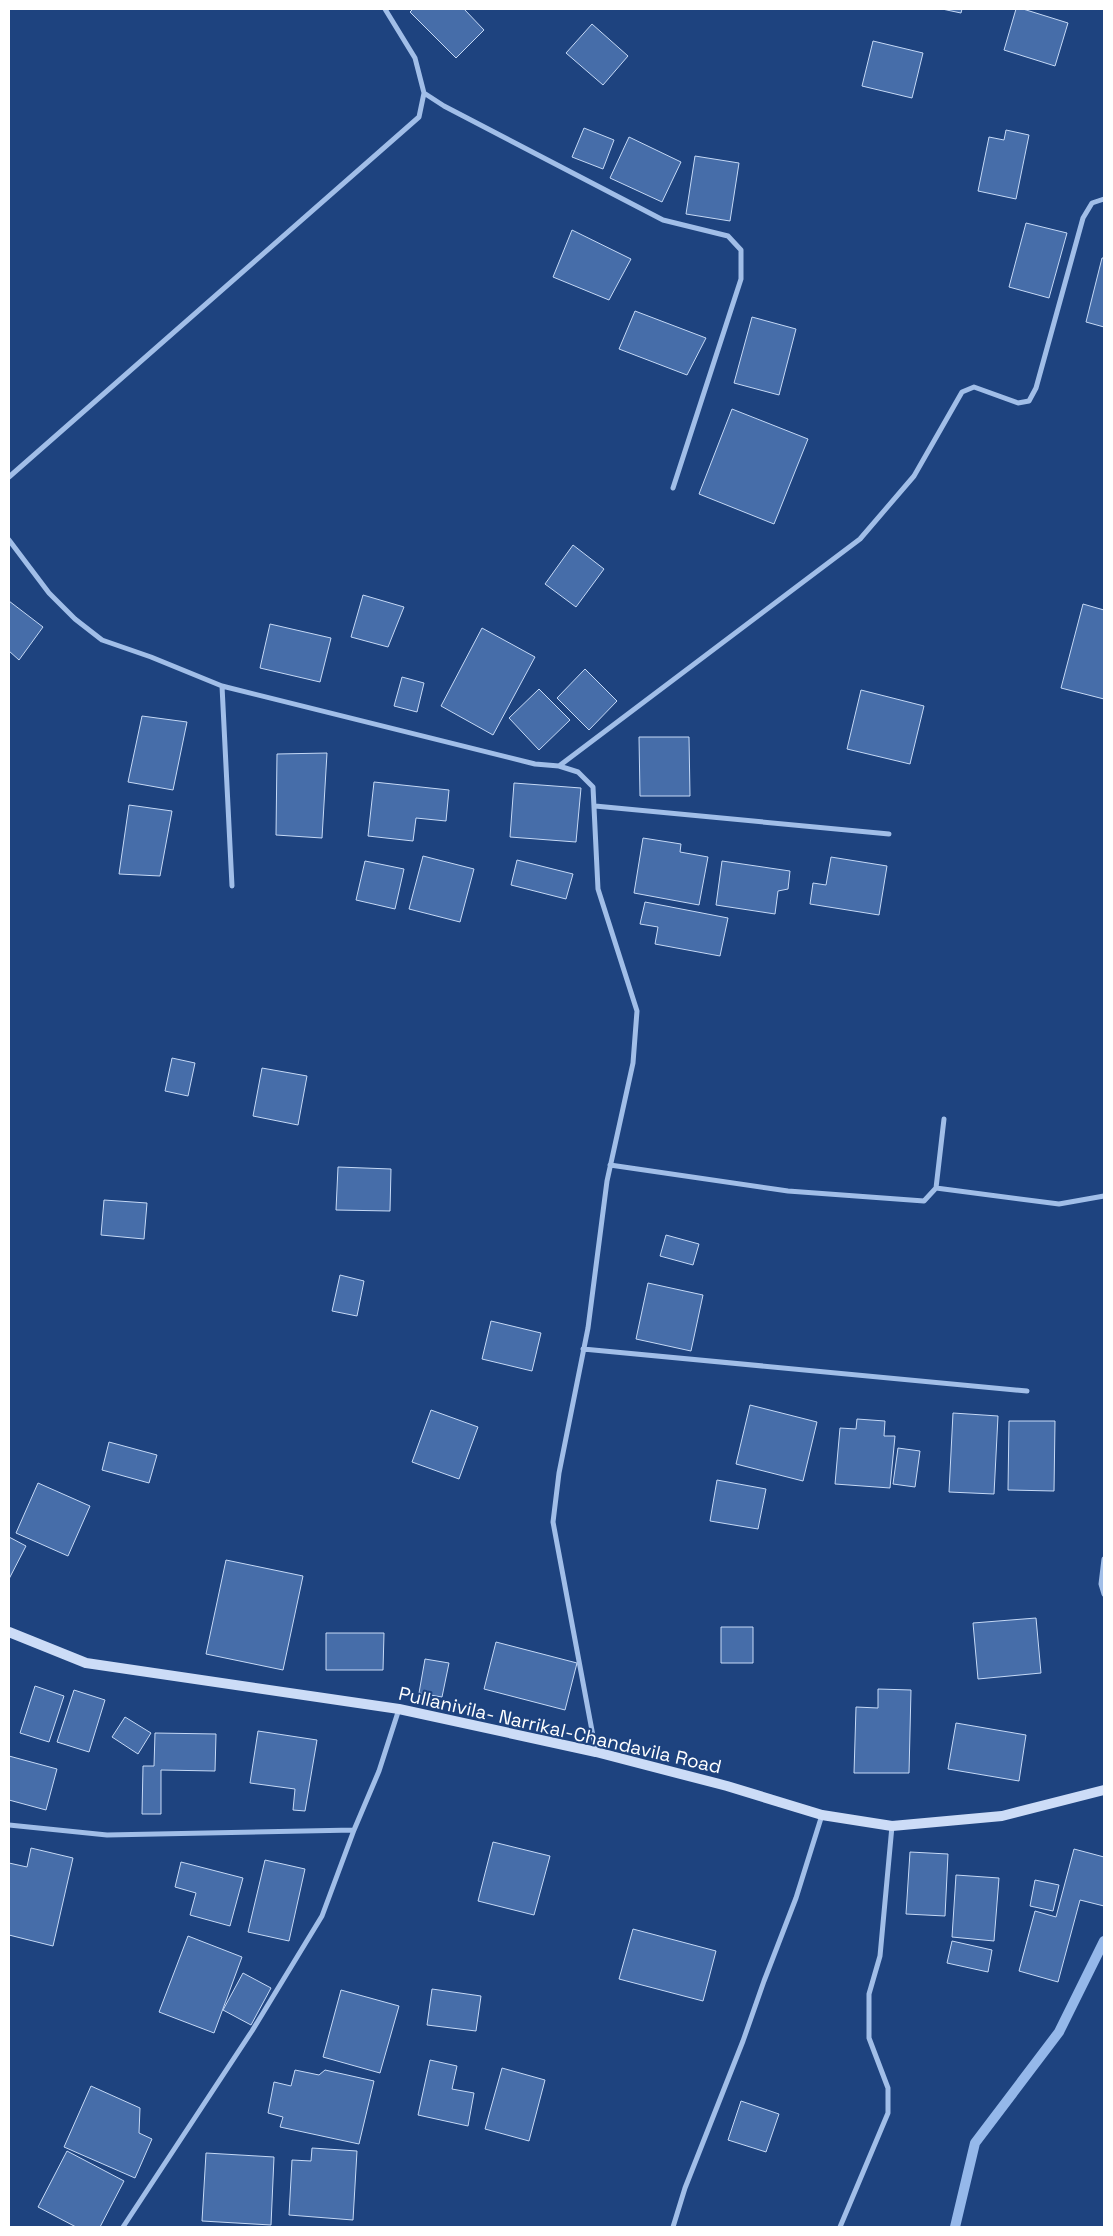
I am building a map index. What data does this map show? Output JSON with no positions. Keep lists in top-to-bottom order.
{
  "streets": {
    "street": ["Pullanivila- Narrikal-Chandavila Road"]
  }
}
